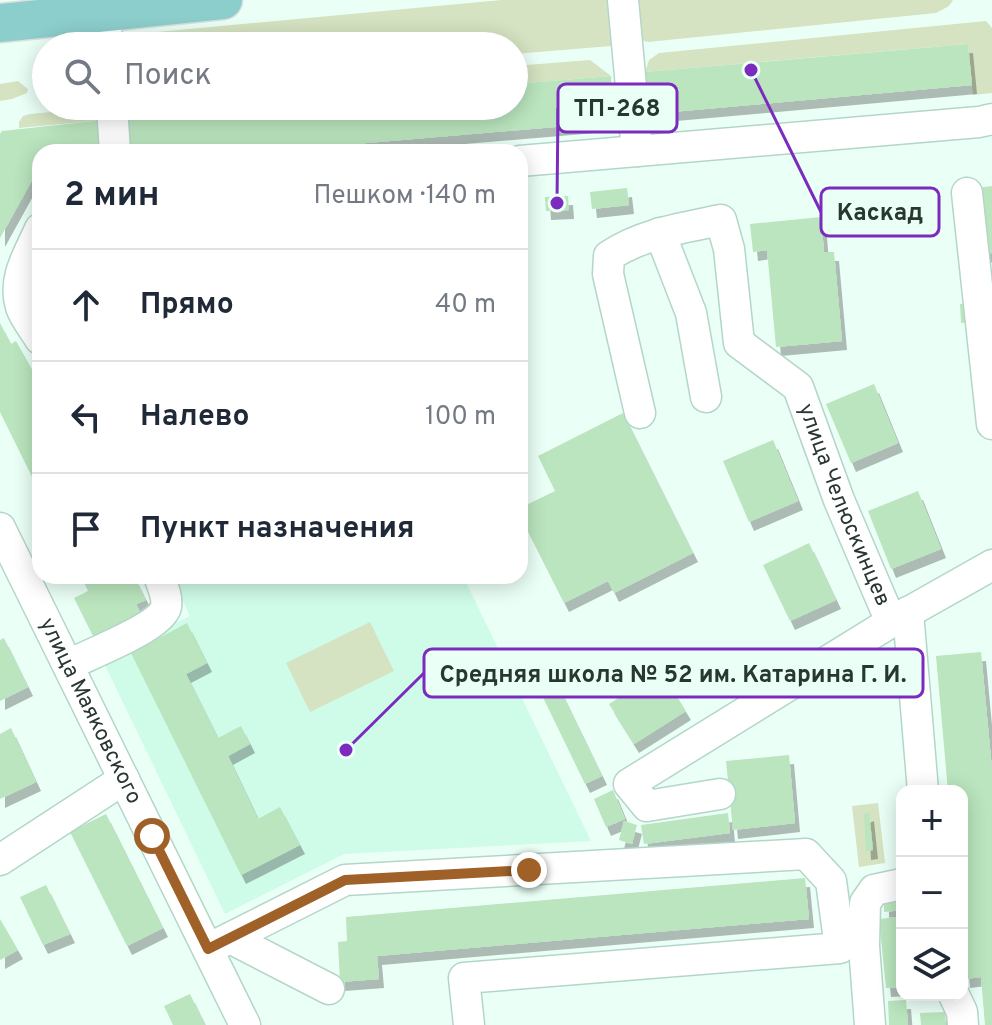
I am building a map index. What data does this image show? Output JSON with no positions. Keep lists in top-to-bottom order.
{
  "streets": {
    "street": ["улица Челюскинцев", "улица Маяковского"]
  },
  "places": ["Каскад", "ТП-268", "Средняя школа № 52 им. Катарина Г. И."],
  "page": {
    "search": "Поиск",
    "heading": ["2 мин", "Пешком · 140 m"],
    "list": [
      ["Прямо", "40 m"],
      ["Налево", "100 m"],
      "Пункт назначения"
    ],
    "map_buttons": ["+", "−"]
  }
}
